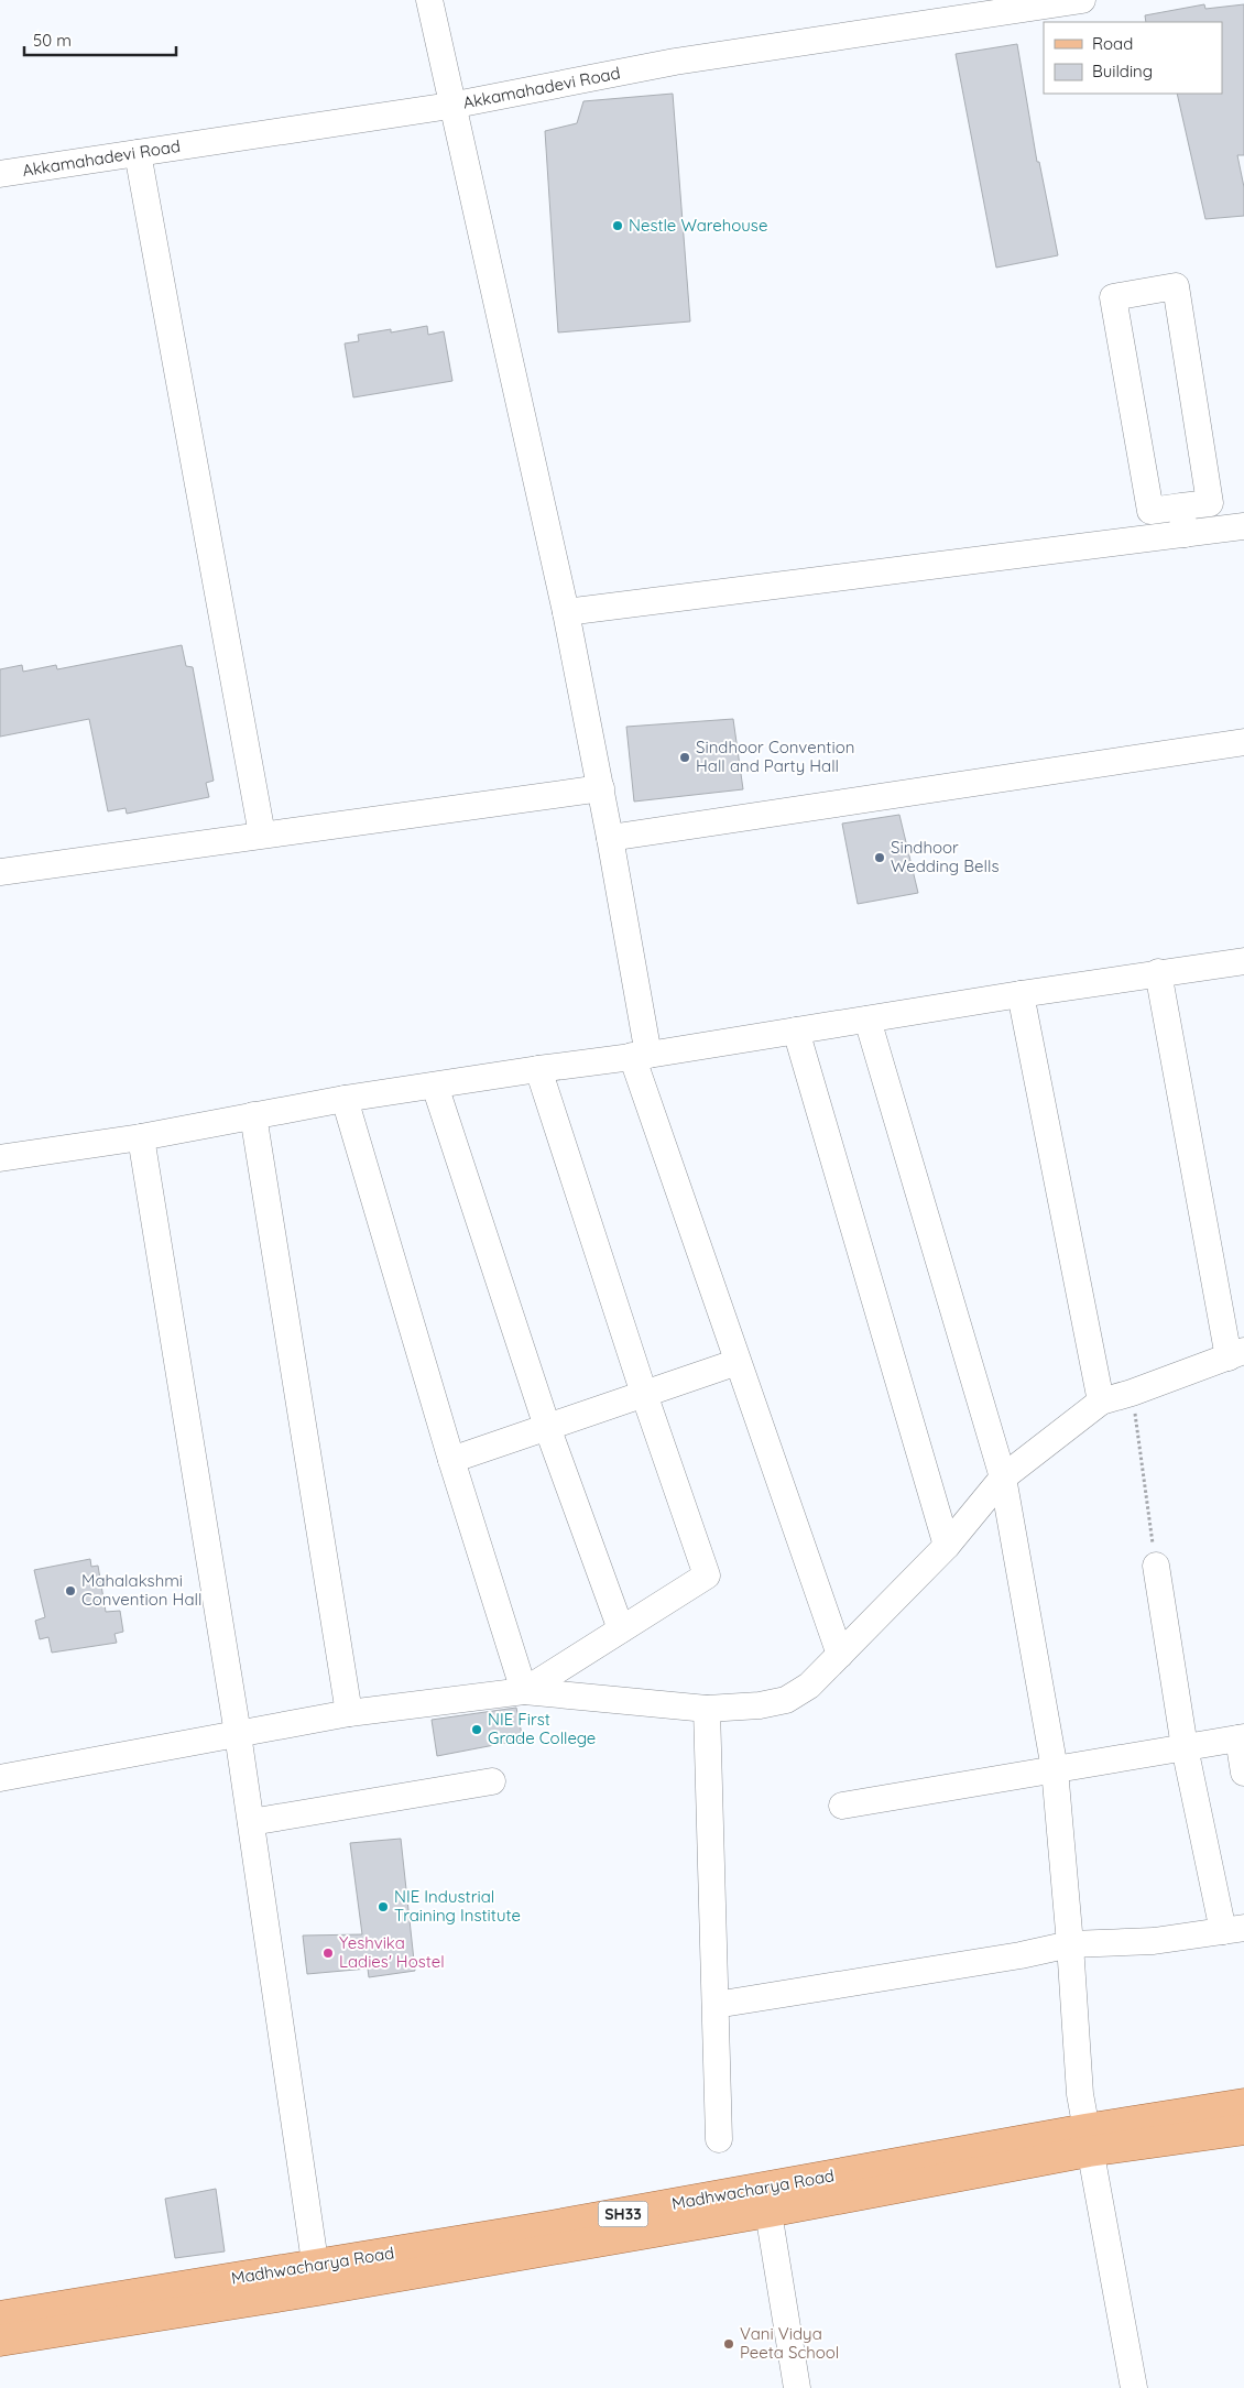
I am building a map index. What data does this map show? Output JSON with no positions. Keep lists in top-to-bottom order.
{
  "streets": {
    "main road": ["Madhwacharya Road", "SH33"],
    "street": ["Akkamahadevi Road"]
  },
  "places": [
    "Nestle Warehouse",
    "Sindhoor Convention Hall and Party Hall",
    "Sindhoor Wedding Bells",
    "Mahalakshmi Convention Hall",
    "NIE First Grade College",
    "NIE Industrial Training Institute",
    "Yeshvika Ladies' Hostel",
    "Vani Vidya Peeta School"
  ],
  "legend": ["Road", "Building"],
  "scale_bar": "50 m"
}
